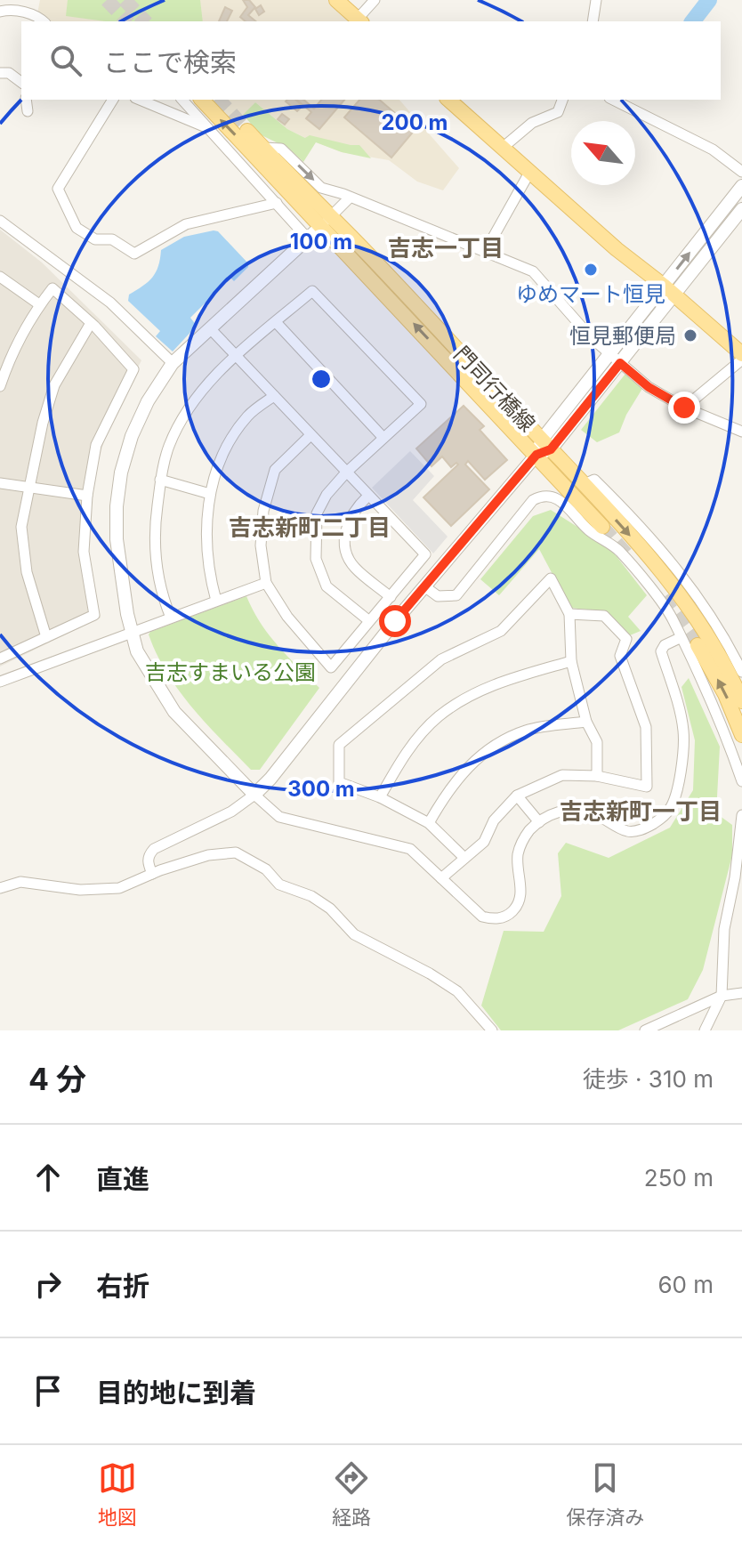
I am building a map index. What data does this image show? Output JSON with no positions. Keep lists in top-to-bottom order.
{
  "streets": {
    "main road": ["門司行橋線"]
  },
  "districts": ["吉志一丁目", "吉志新町二丁目", "吉志新町一丁目"],
  "parks": ["吉志すまいる公園"],
  "places": ["ゆめマート恒見", "恒見郵便局"],
  "north": "top left",
  "page": {
    "search": "ここで検索",
    "heading": ["4 分", "徒歩 · 310 m"],
    "list": [
      ["直進", "250 m"],
      ["右折", "60 m"],
      "目的地に到着"
    ],
    "nav": ["地図", "経路", "保存済み"]
  },
  "rings": ["200 m", "100 m", "300 m"]
}
